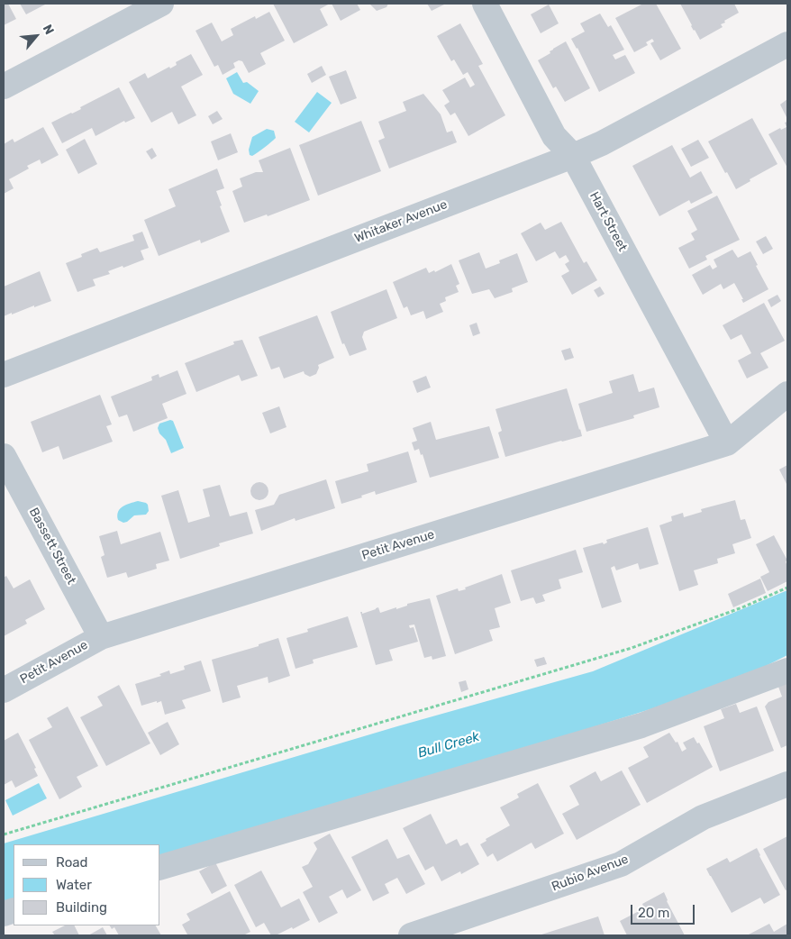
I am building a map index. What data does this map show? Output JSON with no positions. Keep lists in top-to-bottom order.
{
  "streets": {
    "street": [
      "Whitaker Avenue",
      "Hart Street",
      "Petit Avenue",
      "Bassett Street",
      "Rubio Avenue"
    ]
  },
  "crossings": [
    ["Whitaker Avenue", "Hart Street"],
    ["Hart Street", "Petit Avenue"],
    ["Petit Avenue", "Bassett Street"]
  ],
  "water": ["Bull Creek"],
  "legend": ["Road", "Water", "Building"],
  "scale_bar": "20 m",
  "north": "top right"
}
